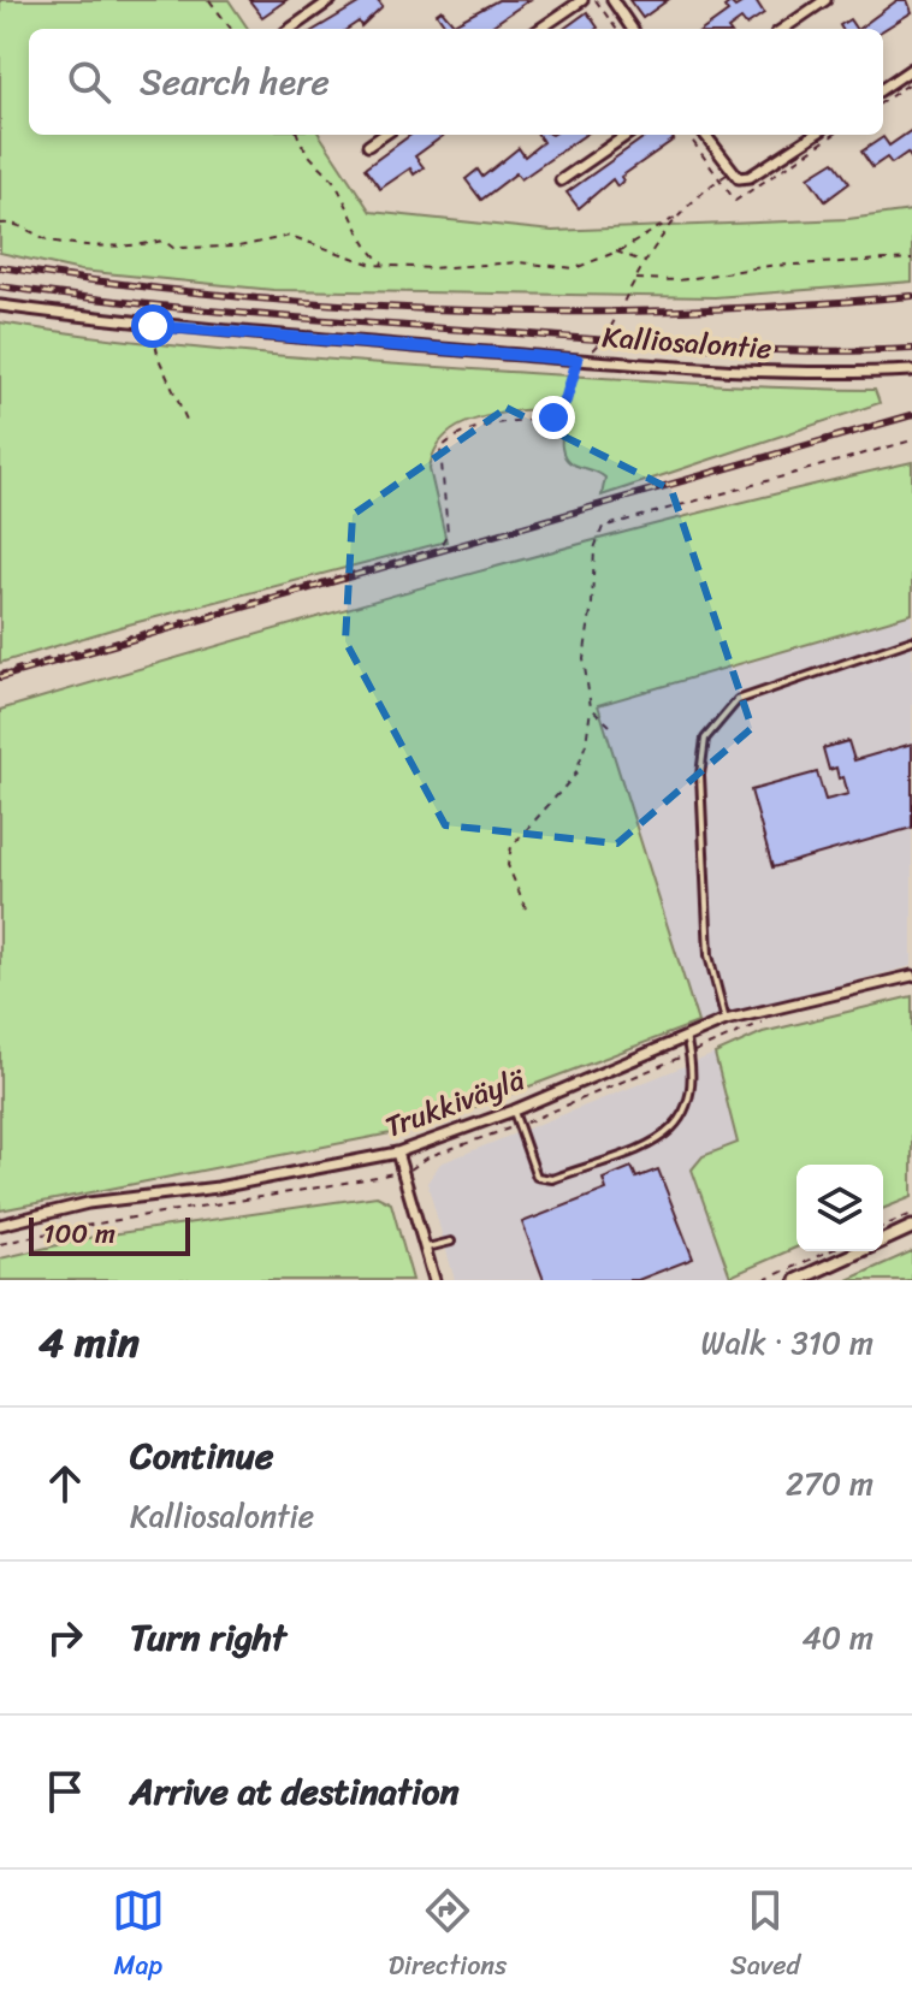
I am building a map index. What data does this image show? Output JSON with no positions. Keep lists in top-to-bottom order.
{
  "streets": {
    "street": ["Kalliosalontie", "Trukkiväylä"]
  },
  "scale_bar": "100 m",
  "page": {
    "search": "Search here",
    "scale": "100 m",
    "heading": ["4 min", "Walk · 310 m"],
    "list": [
      ["Continue", "Kalliosalontie", "270 m"],
      ["Turn right", "40 m"],
      "Arrive at destination"
    ],
    "nav": ["Map", "Directions", "Saved"]
  }
}
